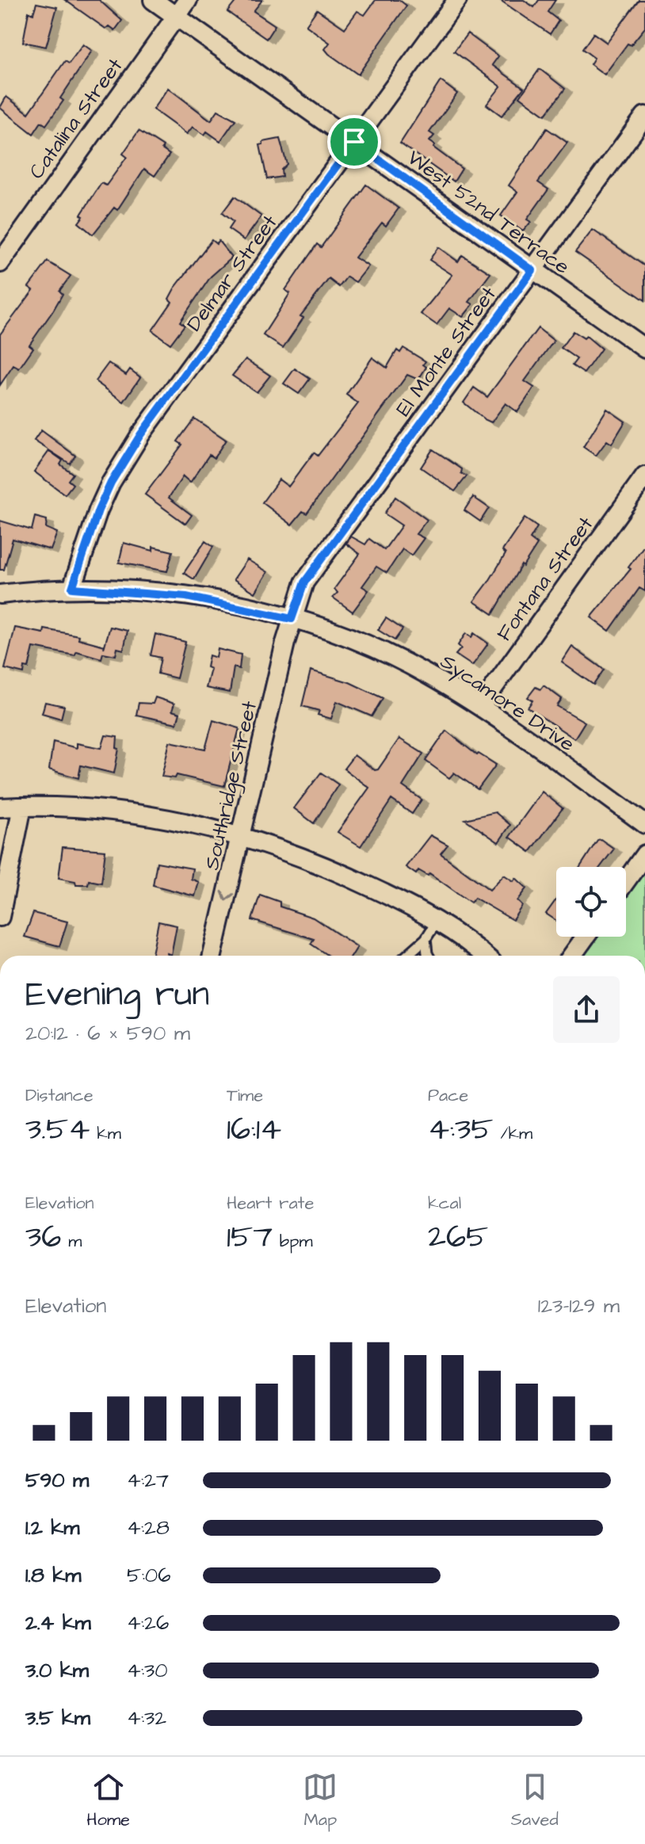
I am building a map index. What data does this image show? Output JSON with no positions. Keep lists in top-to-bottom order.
{
  "streets": {
    "street": [
      "Catalina Street",
      "West 52nd Terrace",
      "Delmar Street",
      "El Monte Street",
      "Fontana Street",
      "Sycamore Drive",
      "Southridge Street"
    ]
  },
  "crossings": [
    ["Catalina Street", "West 52nd Terrace"],
    ["West 52nd Terrace", "Delmar Street"],
    ["West 52nd Terrace", "El Monte Street"],
    ["Delmar Street", "Sycamore Drive"],
    ["El Monte Street", "Sycamore Drive"],
    ["El Monte Street", "Southridge Street"],
    ["Fontana Street", "Sycamore Drive"],
    ["Sycamore Drive", "Southridge Street"]
  ],
  "one_way": ["Southridge Street"],
  "page": {
    "heading": ["Evening run", "20:12 · 6 × 590 m"],
    "stats": [
      ["Distance", "3.54 km"],
      ["Time", "16:14"],
      ["Pace", "4:35 /km"],
      ["Elevation", "36 m"],
      ["Heart rate", "157 bpm"],
      ["kcal", "265"]
    ],
    "chart": ["Elevation", "123–129 m"],
    "list": [
      {
        "name": "590 m",
        "note": "4:27"
      },
      {
        "name": "1.2 km",
        "note": "4:28"
      },
      {
        "name": "1.8 km",
        "note": "5:06"
      },
      {
        "name": "2.4 km",
        "note": "4:26"
      },
      {
        "name": "3.0 km",
        "note": "4:30"
      },
      {
        "name": "3.5 km",
        "note": "4:32"
      }
    ],
    "tabs": ["Home", "Map", "Saved"]
  }
}
